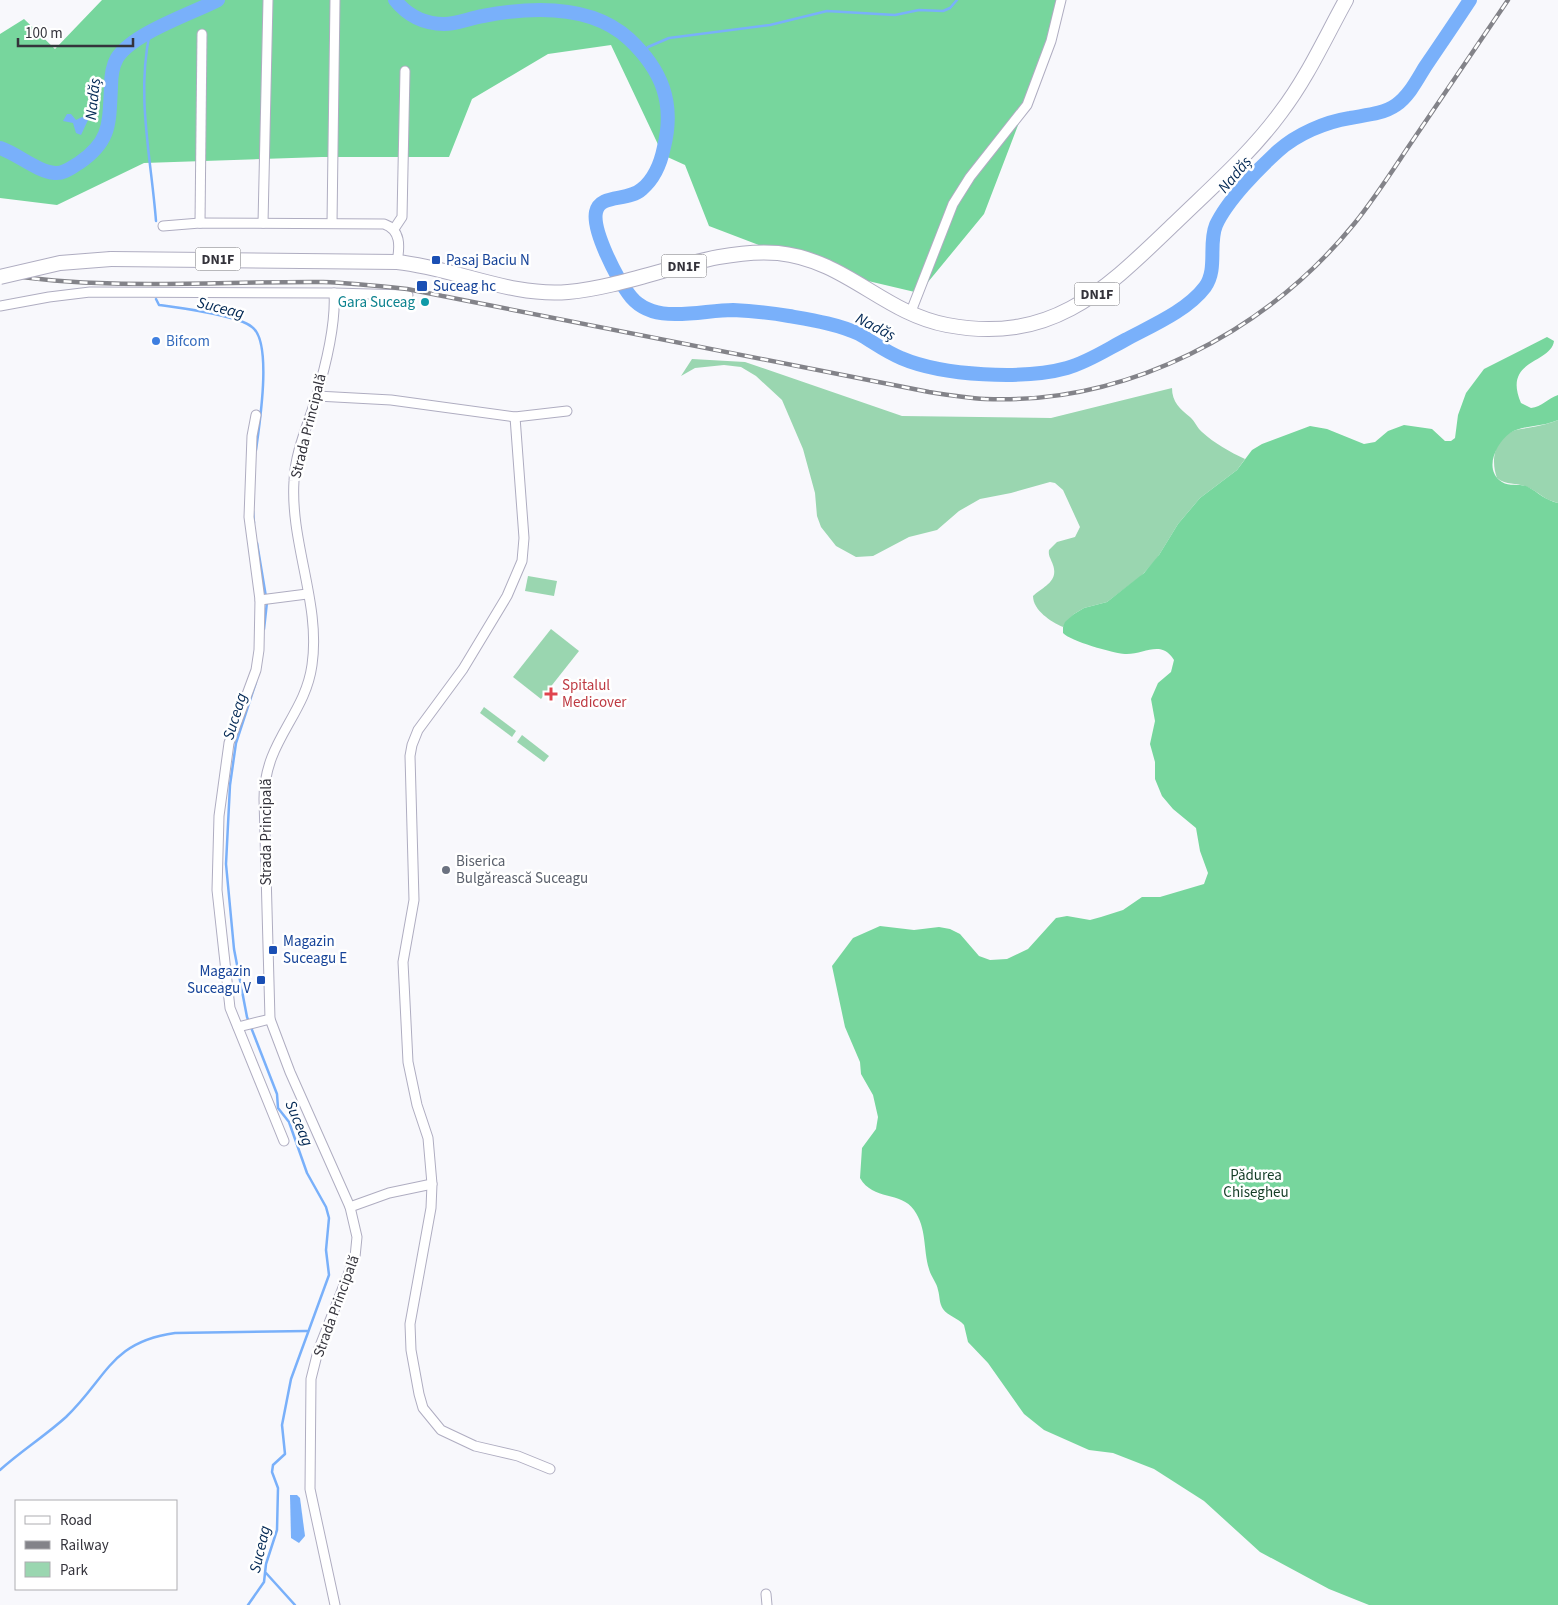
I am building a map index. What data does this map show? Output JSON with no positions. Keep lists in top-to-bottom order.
{
  "streets": {
    "main road": ["DN1F"],
    "street": ["Strada Principală"]
  },
  "water": ["Nadăș", "Suceag"],
  "parks": ["Pădurea Chisegheu"],
  "places": {
    "transit": [
      "Pasaj Baciu N",
      "Suceag hc",
      "Magazin Suceagu E",
      "Magazin Suceagu V"
    ],
    "other": ["Gara Suceag", "Bifcom", "Biserica Bulgărească Suceagu"],
    "health": ["Spitalul Medicover"]
  },
  "legend": ["Road", "Railway", "Park"],
  "scale_bar": "100 m"
}
